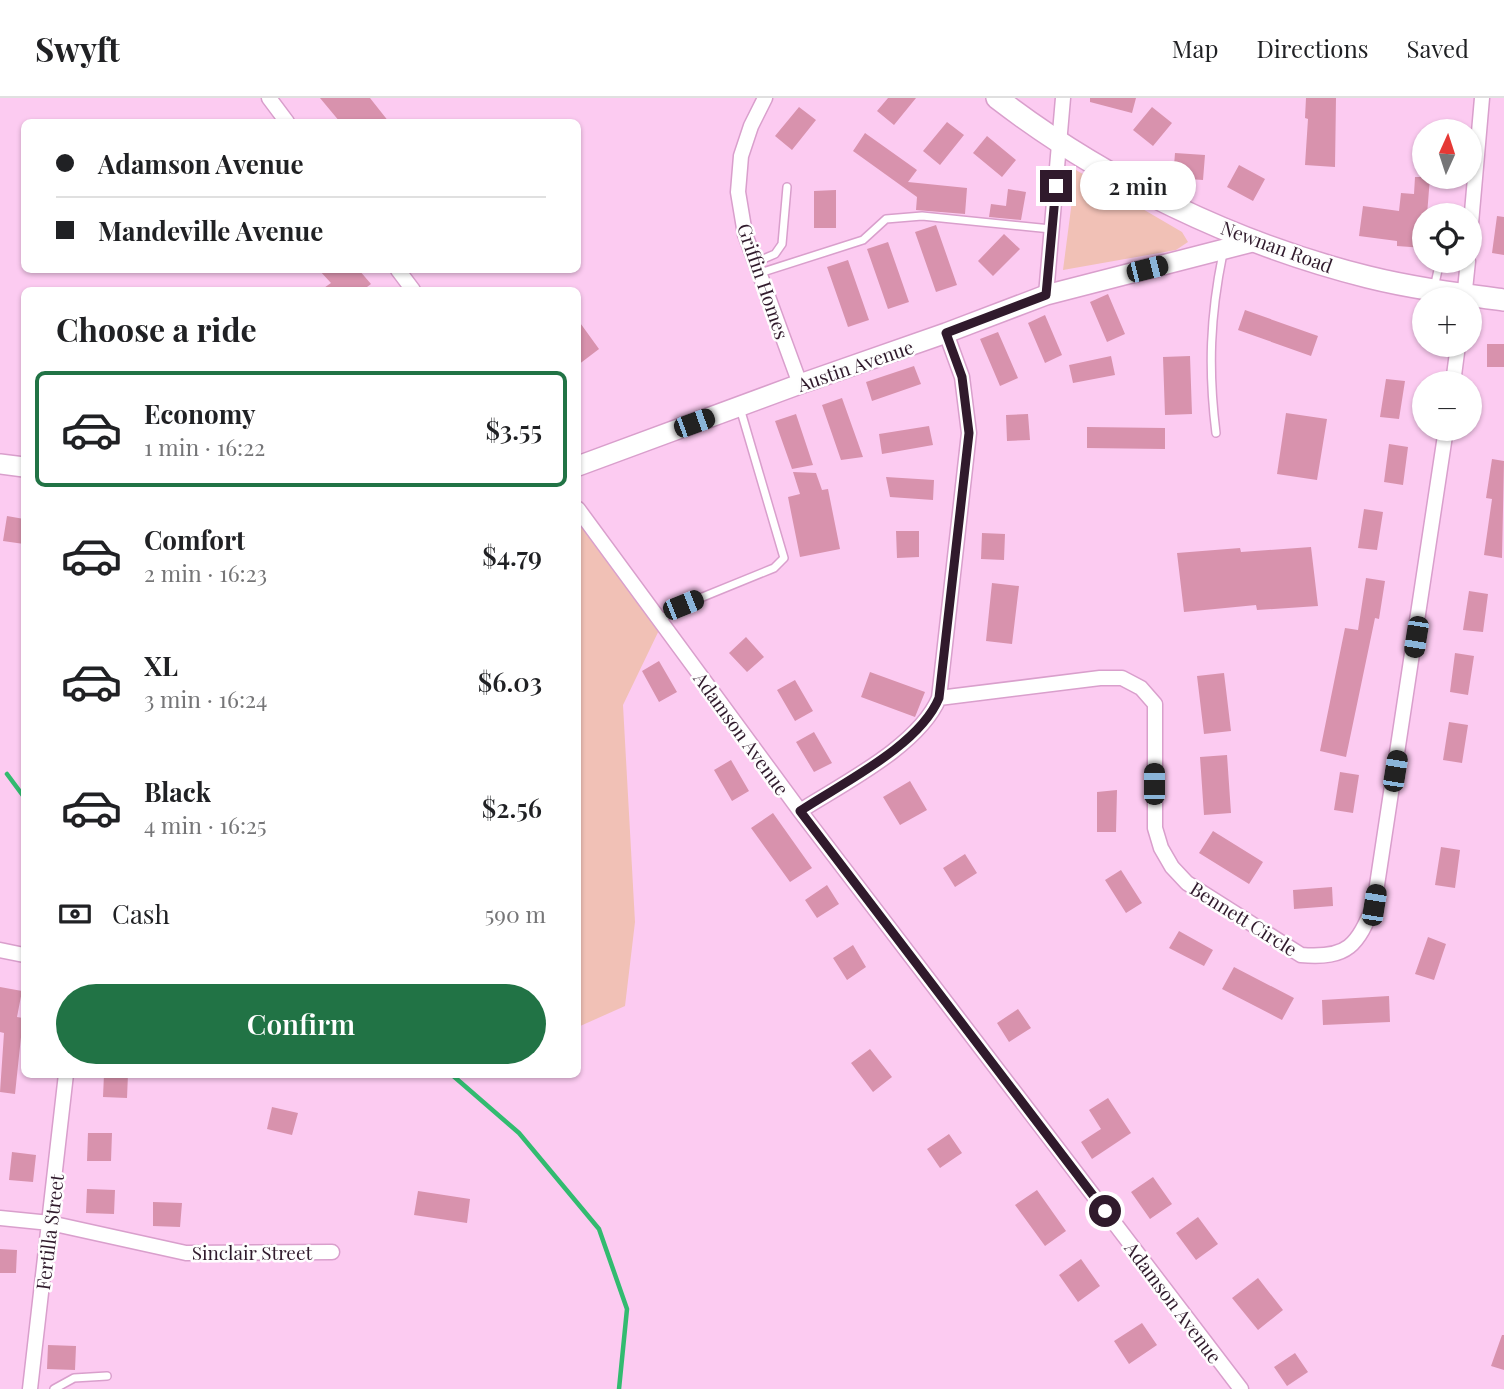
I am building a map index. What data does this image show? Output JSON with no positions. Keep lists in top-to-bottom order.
{
  "streets": {
    "main road": ["Newnan Road"],
    "street": [
      "Griffin Homes",
      "Austin Avenue",
      "Adamson Avenue",
      "Bennett Circle",
      "Fertilla Street",
      "Sinclair Street"
    ]
  },
  "crossings": [
    ["Newnan Road", "Austin Avenue"],
    ["Griffin Homes", "Austin Avenue"],
    ["Fertilla Street", "Sinclair Street"]
  ],
  "north": "top",
  "page": {
    "header": "Swyft",
    "nav": ["Map", "Directions", "Saved"],
    "map_buttons": ["+", "−"],
    "banner": ["Adamson Avenue", "Mandeville Avenue"],
    "bubble": "2 min",
    "heading": "Choose a ride",
    "list": [
      {
        "name": "Economy",
        "note": "1 min · 16:22",
        "value": "$3.55"
      },
      {
        "name": "Comfort",
        "note": "2 min · 16:23",
        "value": "$4.79"
      },
      {
        "name": "XL",
        "note": "3 min · 16:24",
        "value": "$6.03"
      },
      {
        "name": "Black",
        "note": "4 min · 16:25",
        "value": "$2.56"
      }
    ],
    "pay": ["Cash", "590 m"],
    "buttons": "Confirm"
  }
}
